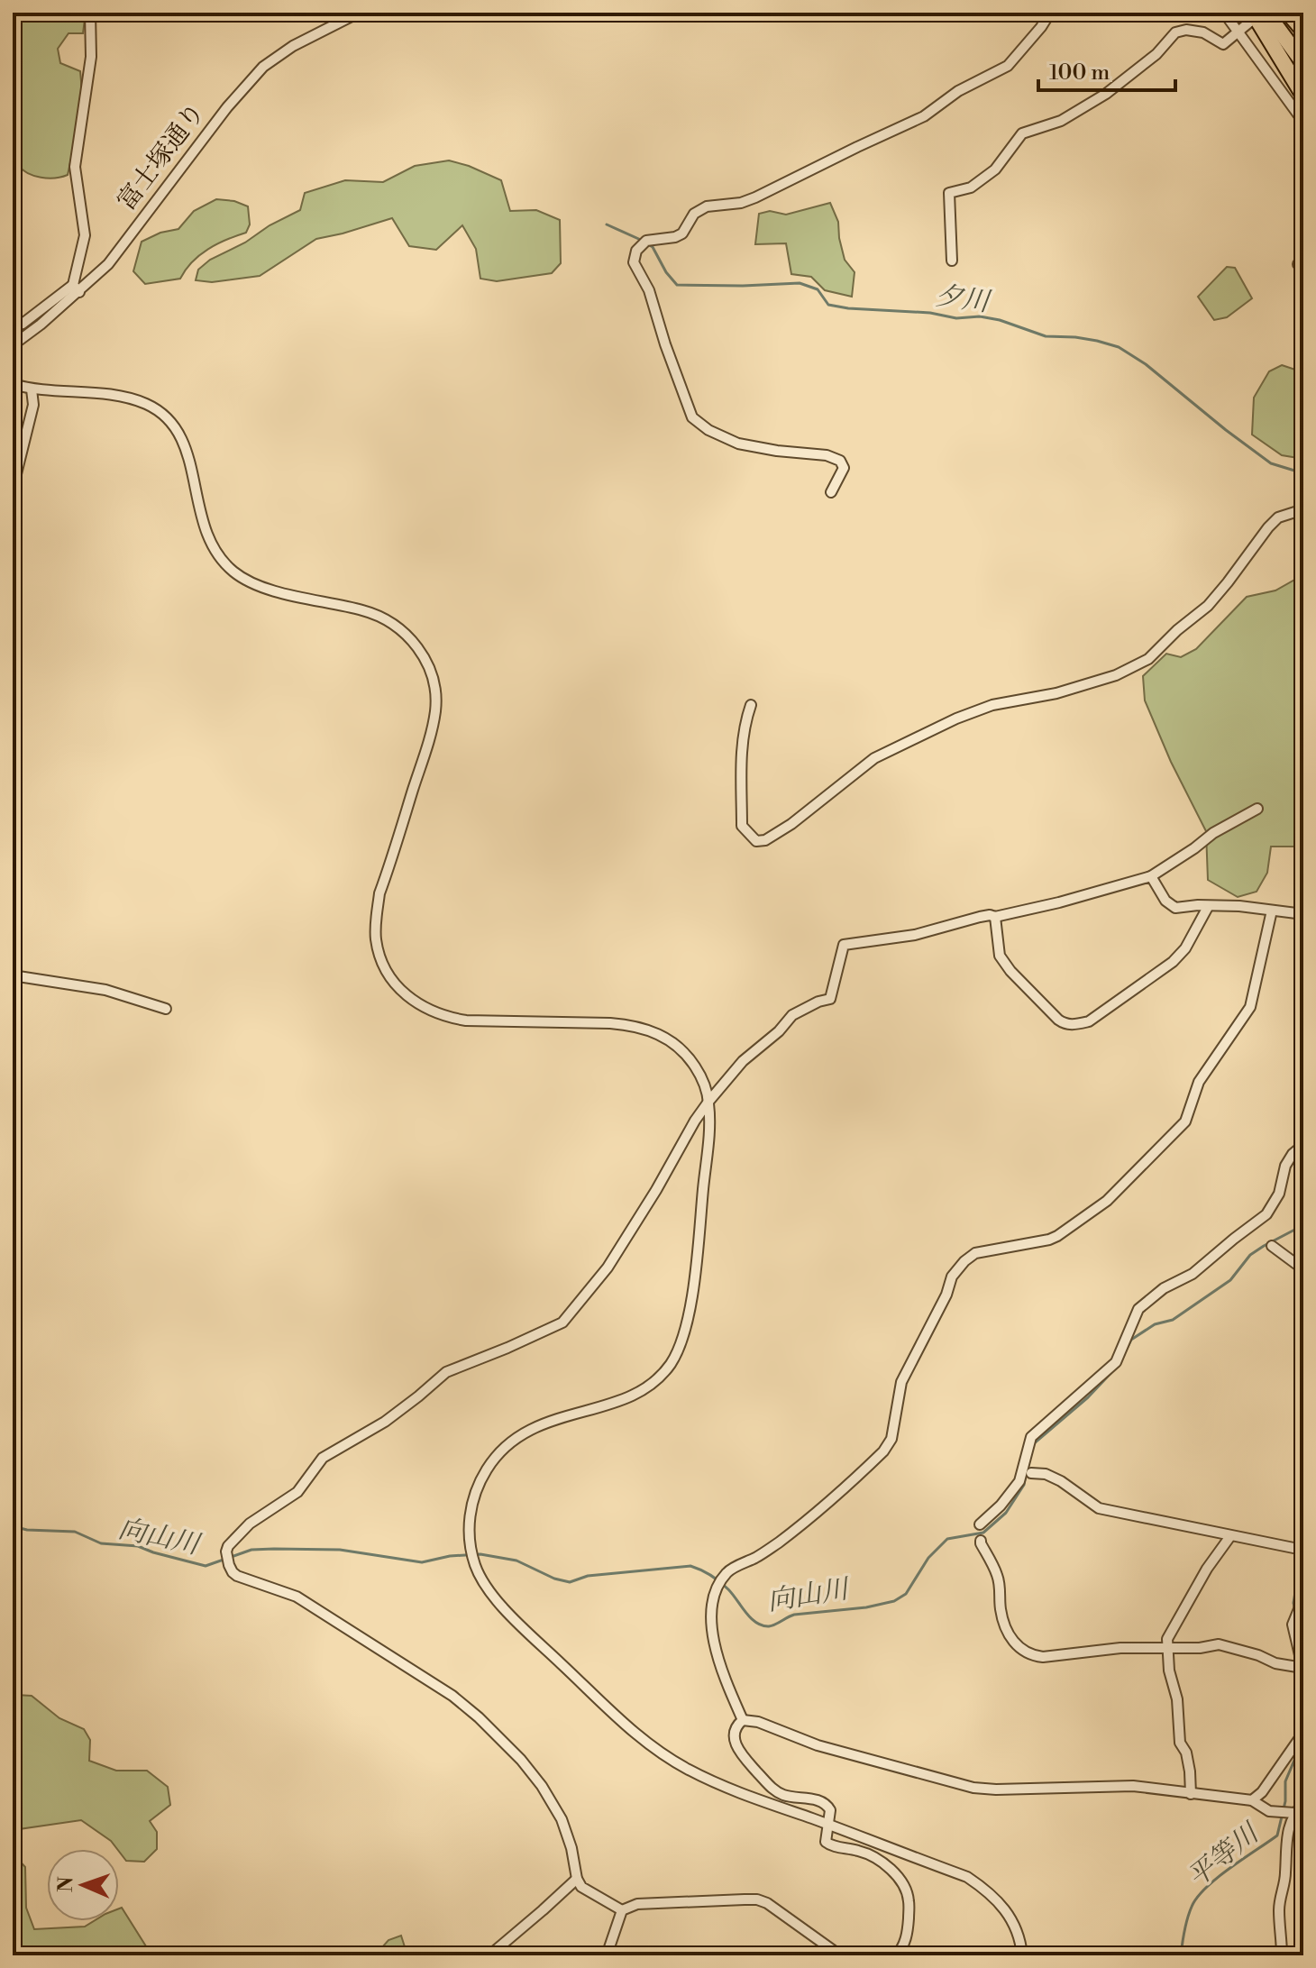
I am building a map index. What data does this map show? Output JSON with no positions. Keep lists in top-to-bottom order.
{
  "streets": {
    "street": ["富士塚通り"]
  },
  "water": ["夕川", "向山川", "平等川"],
  "scale_bar": "100 m",
  "north": "left"
}
